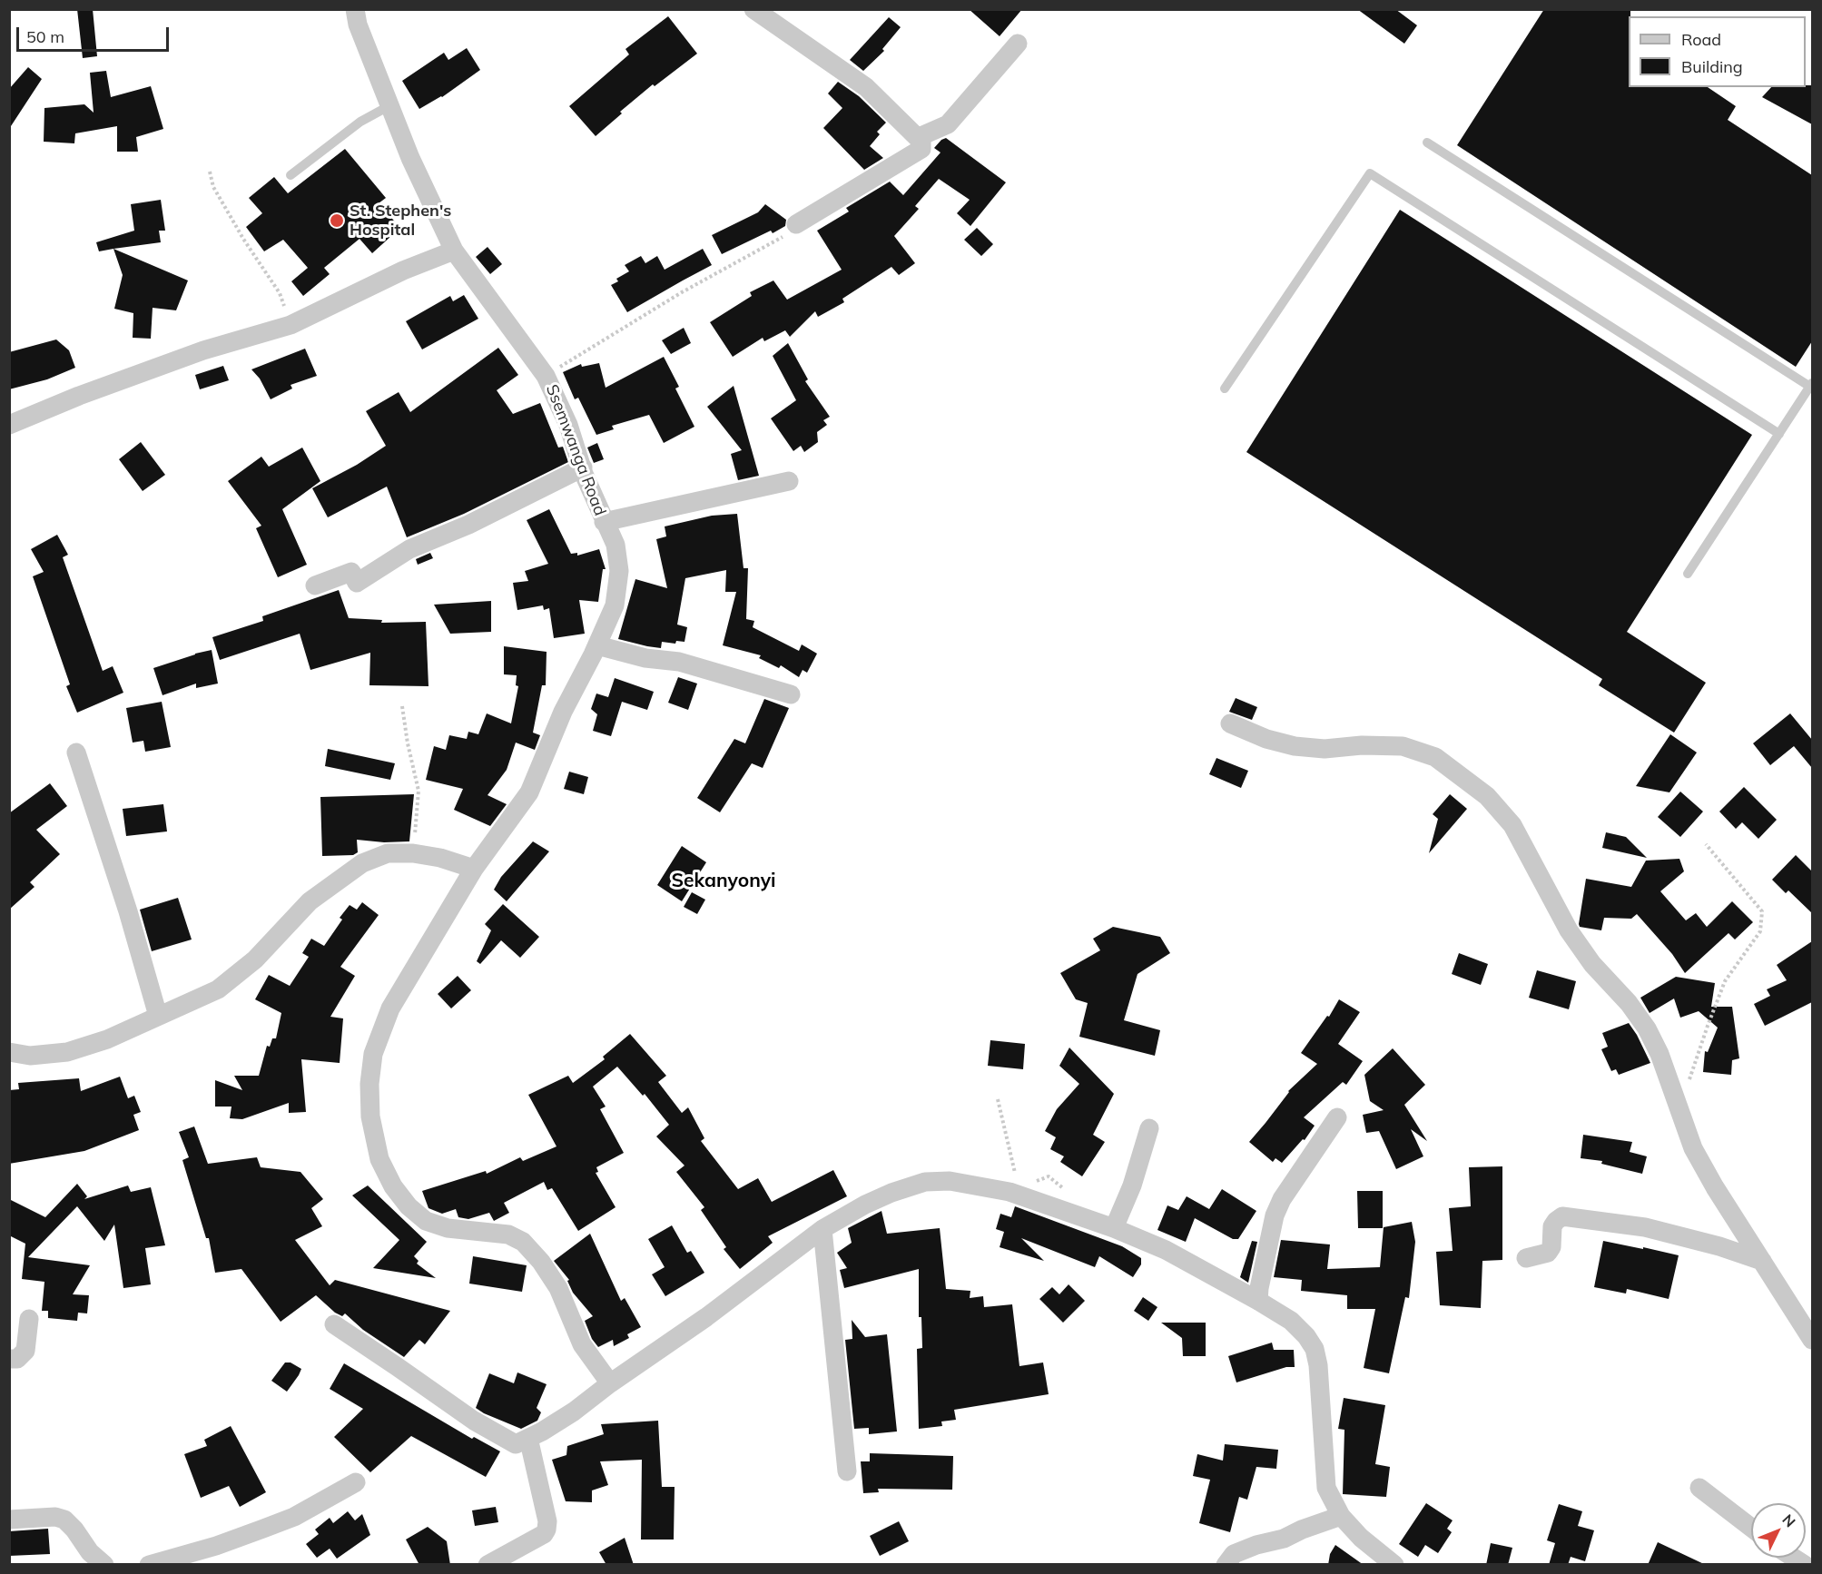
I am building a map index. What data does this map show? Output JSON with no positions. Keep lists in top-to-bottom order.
{
  "streets": {
    "street": ["Ssemwanga Road"]
  },
  "districts": ["Sekanyonyi"],
  "places": ["St. Stephen's Hospital"],
  "legend": ["Road", "Building"],
  "scale_bar": "50 m",
  "north": "top right"
}
